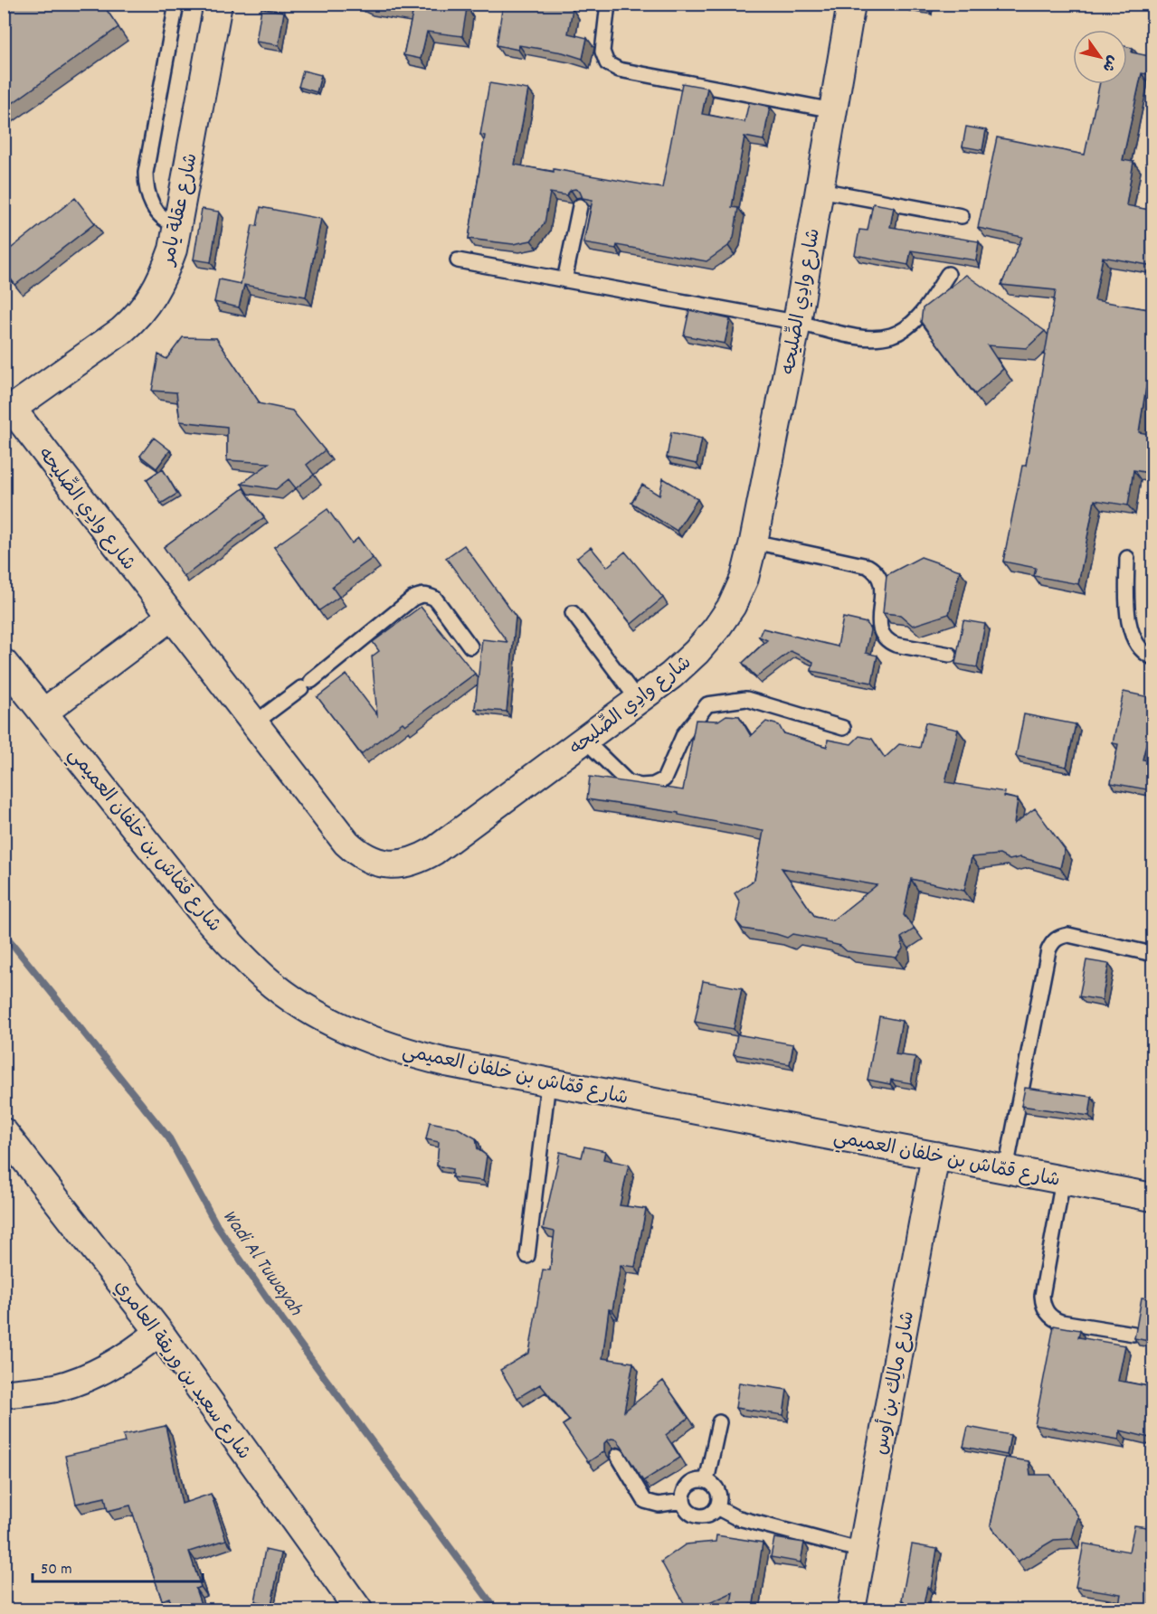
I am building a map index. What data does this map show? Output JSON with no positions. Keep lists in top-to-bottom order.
{
  "streets": {
    "street": [
      "شارع عقلة يامر",
      "شارع وادِي الصِّليحه",
      "شارع قمّاش بن خلفان العميمي",
      "شارع سعيد بن وريقة العامري",
      "شارع مالِك بن أوس"
    ]
  },
  "crossings": [
    ["شارع عقلة يامر", "شارع وادِي الصِّليحه"],
    ["شارع قمّاش بن خلفان العميمي", "شارع مالِك بن أوس"]
  ],
  "water": ["Wadi Al Tuwayah"],
  "scale_bar": "50 m",
  "north": "bottom right"
}
